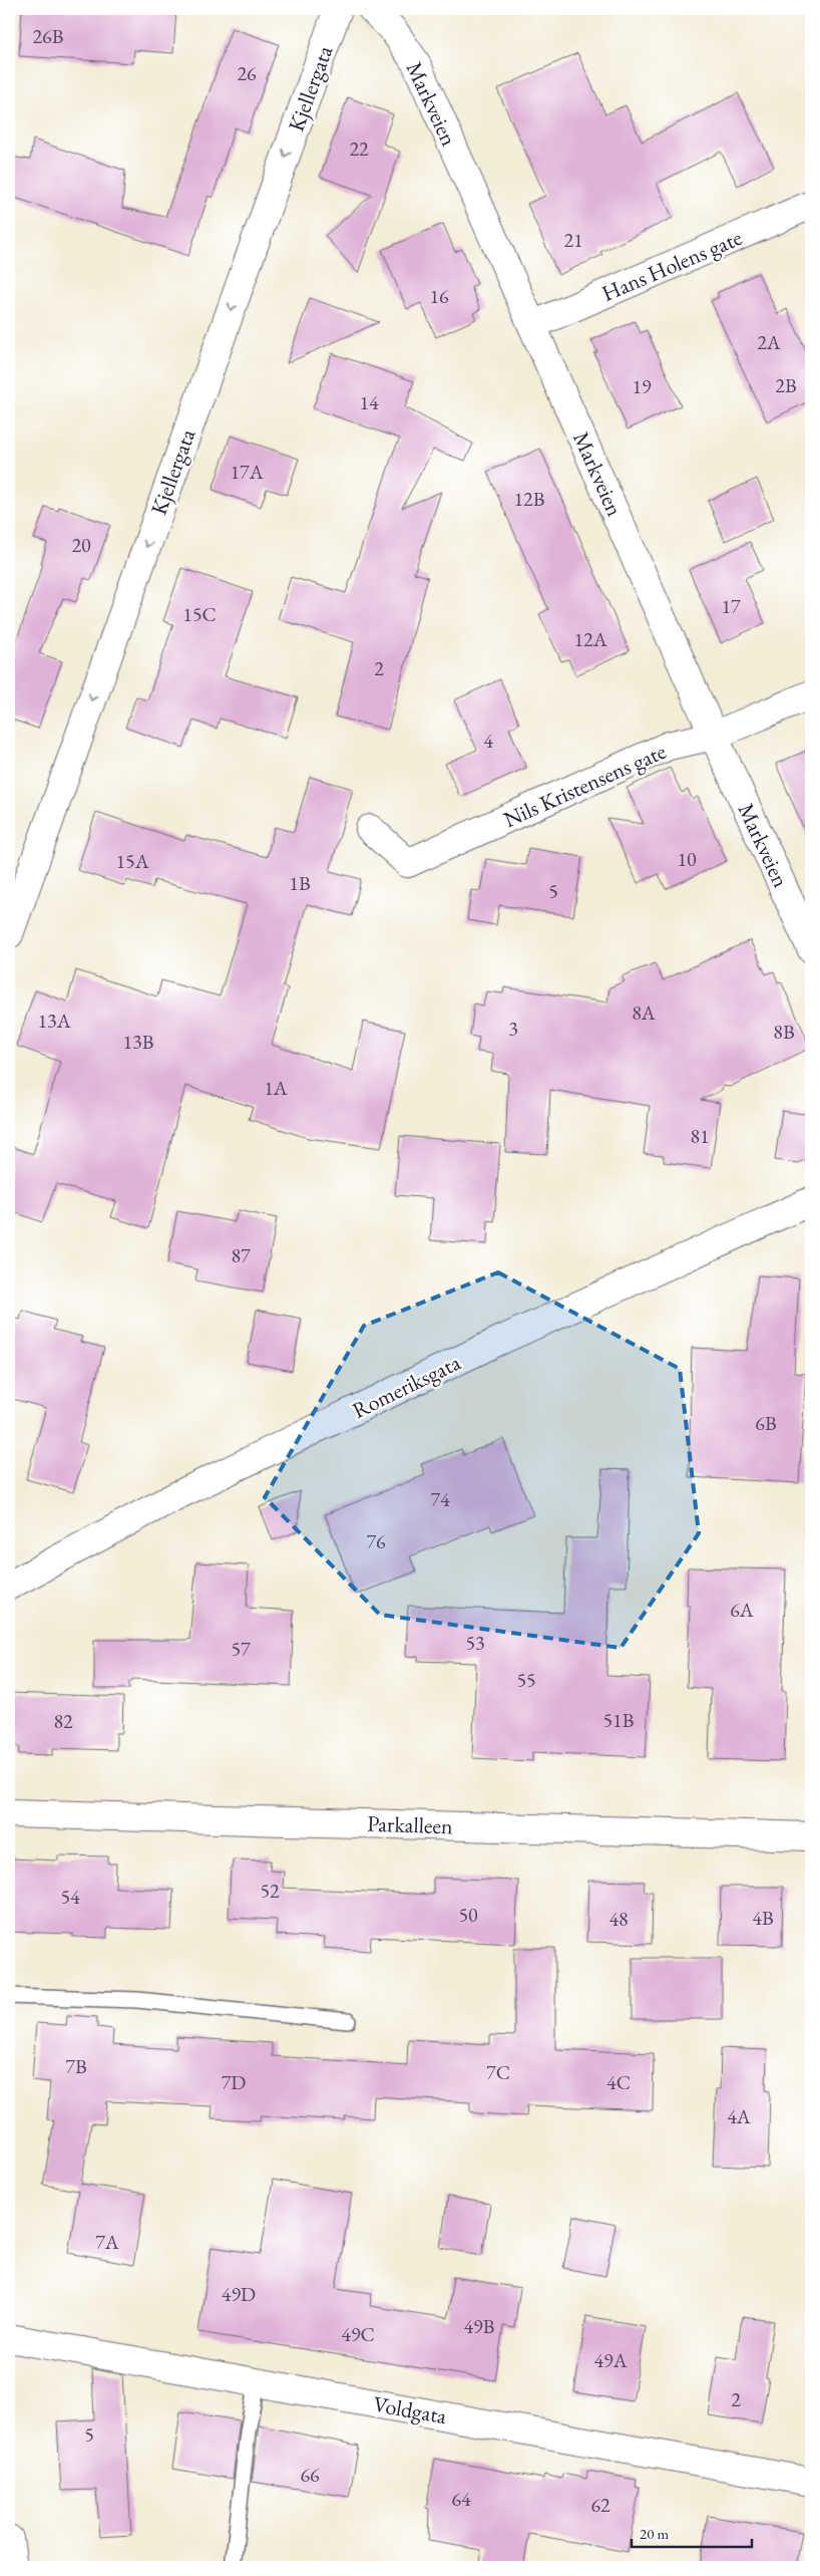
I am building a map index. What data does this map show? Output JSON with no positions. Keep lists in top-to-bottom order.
{
  "streets": {
    "street": [
      "Kjellergata",
      "Markveien",
      "Hans Holens gate",
      "Nils Kristensens gate",
      "Romeriksgata",
      "Parkalleen",
      "Voldgata"
    ]
  },
  "crossings": [
    ["Markveien", "Hans Holens gate"],
    ["Markveien", "Nils Kristensens gate"]
  ],
  "one_way": ["Kjellergata"],
  "house_numbers": [
    "26B",
    "26",
    "22",
    "21",
    "16",
    "2A",
    "2B",
    "19",
    "14",
    "17A",
    "12B",
    "20",
    "17",
    "15C",
    "12A",
    "2",
    "4",
    "10",
    "15A",
    "1B",
    "5",
    "8A",
    "13A",
    "3",
    "8B",
    "13B",
    "1A",
    "81",
    "87",
    "6B",
    "74",
    "76",
    "6A",
    "53",
    "57",
    "55",
    "51B",
    "82",
    "52",
    "54",
    "50",
    "4B",
    "48",
    "7B",
    "7C",
    "7D",
    "4C",
    "4A",
    "7A",
    "49D",
    "49B",
    "49C",
    "49A",
    "2",
    "5",
    "66",
    "64",
    "62"
  ],
  "scale_bar": "20 m"
}
